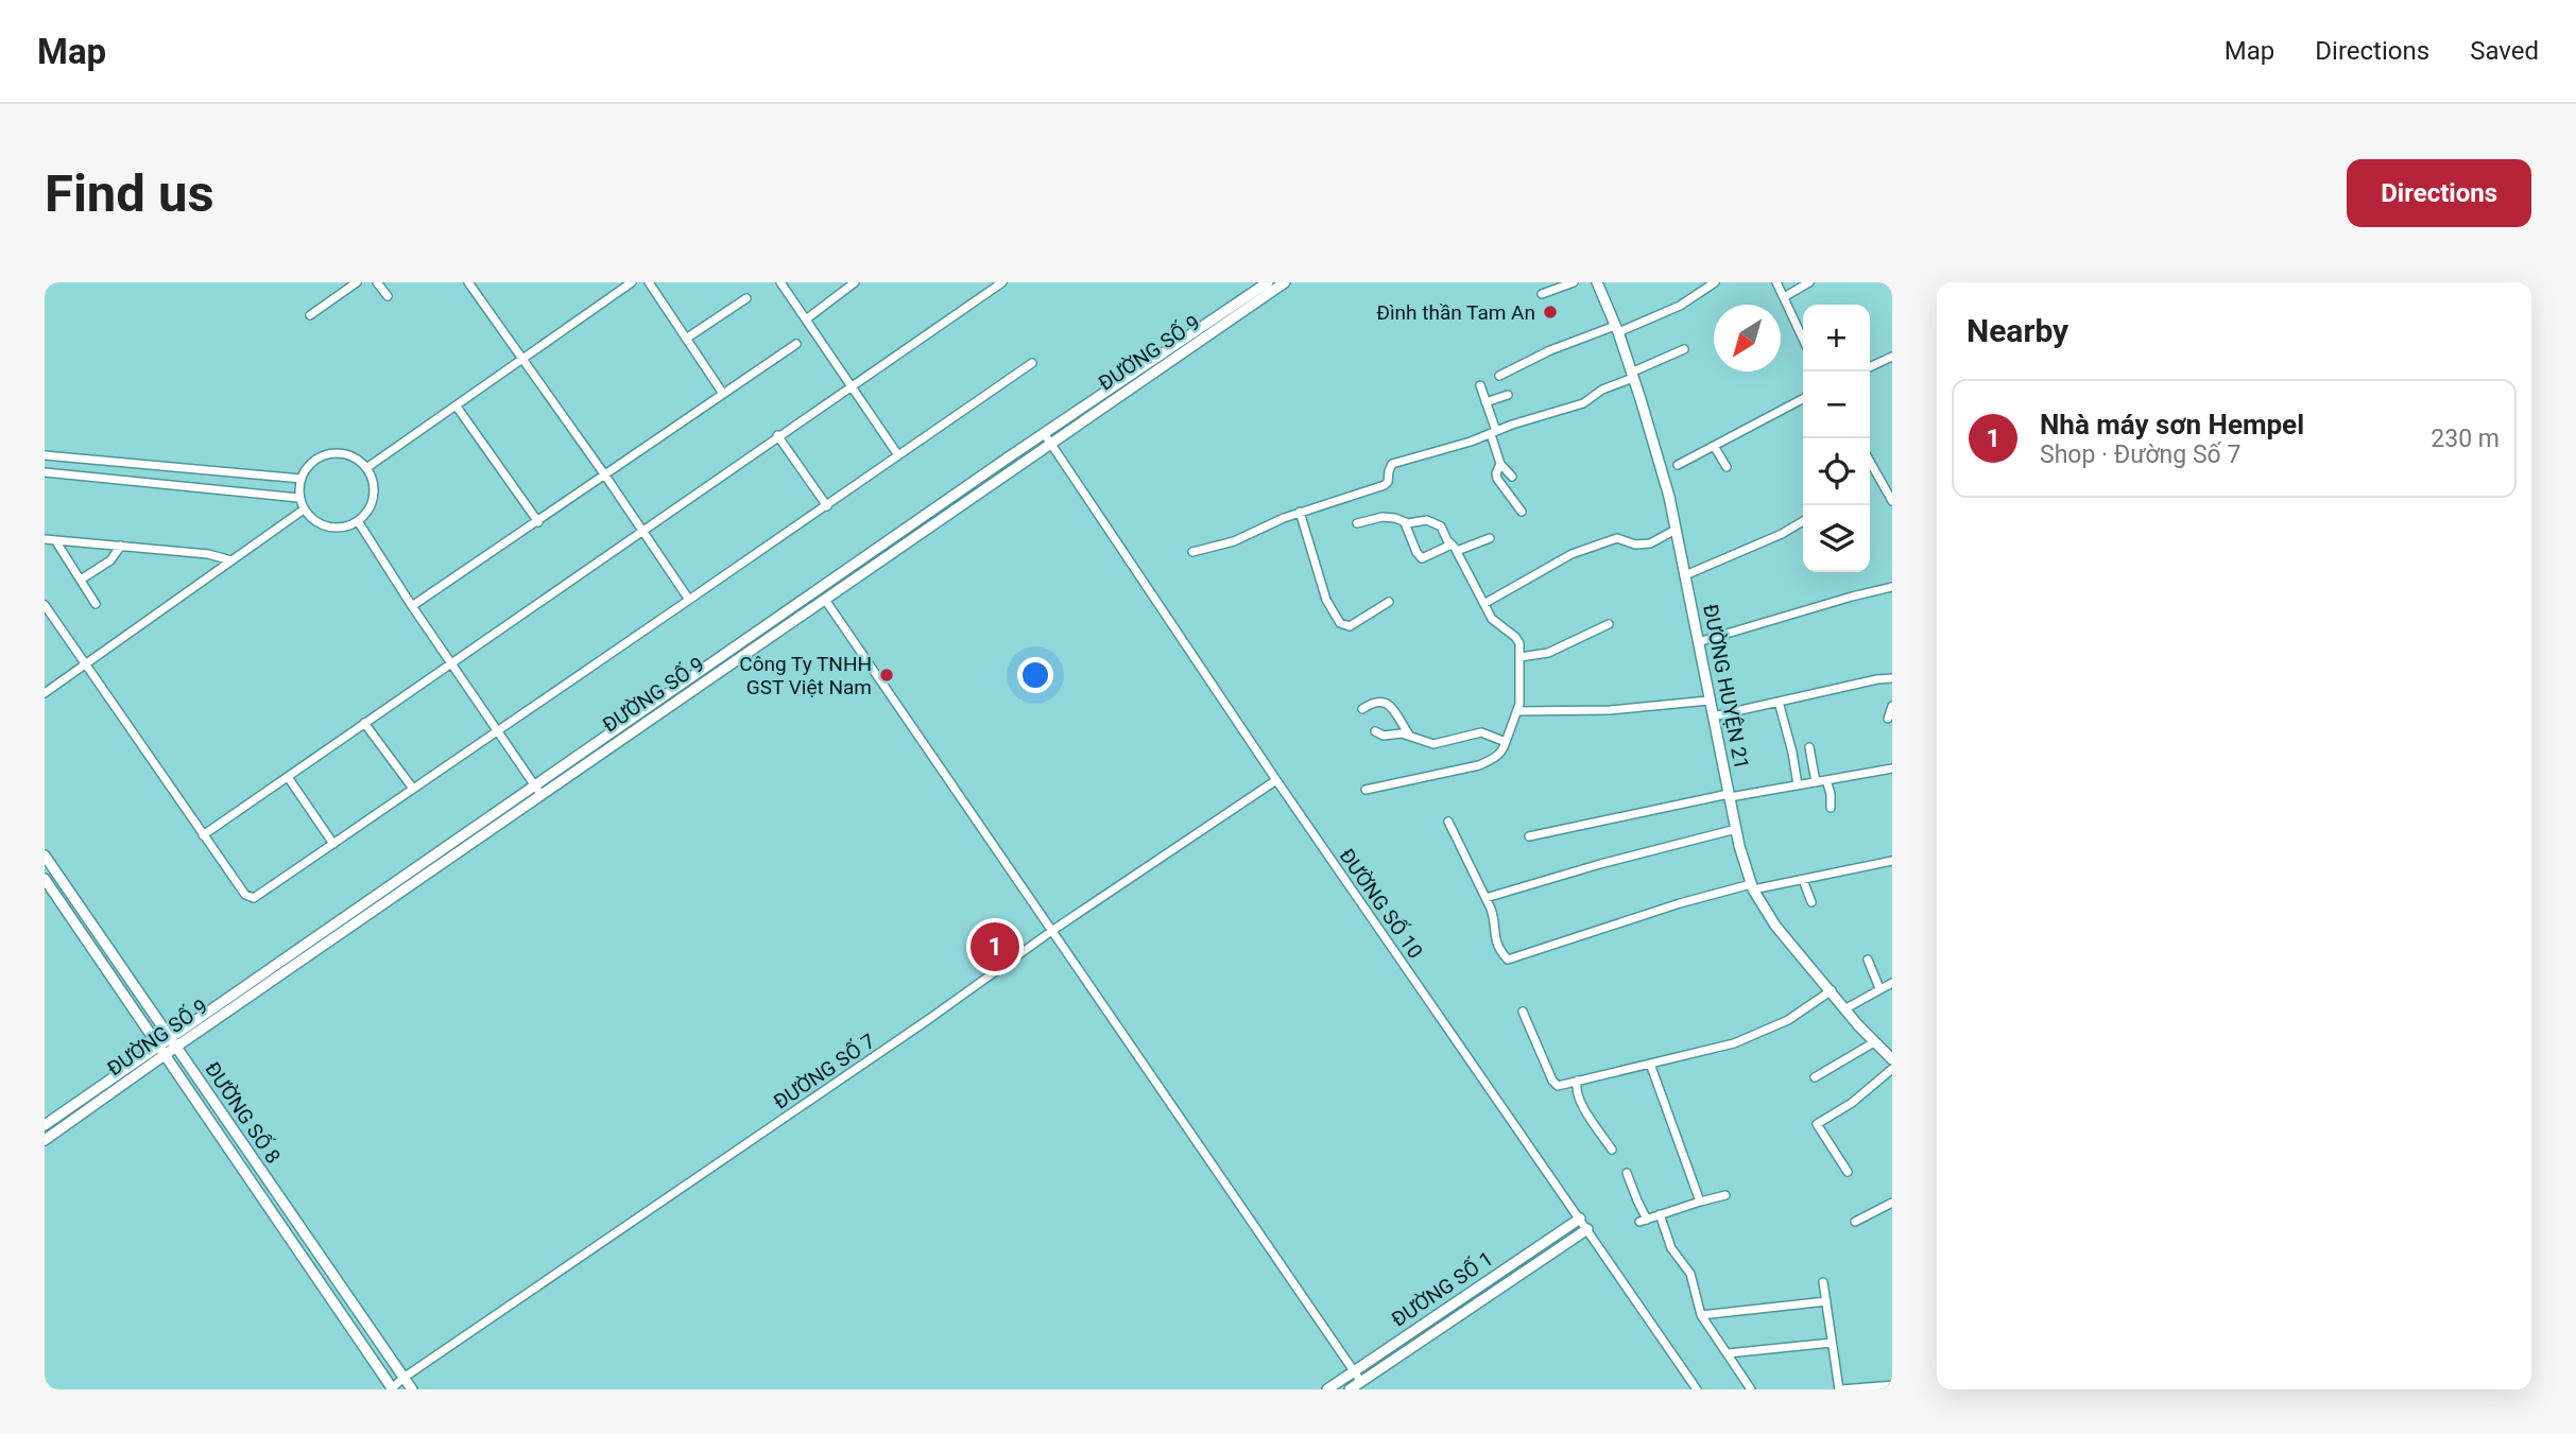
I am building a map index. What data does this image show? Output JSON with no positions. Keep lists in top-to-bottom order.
{
  "streets": {
    "street": [
      "ĐƯỜNG SỐ 9",
      "ĐƯỜNG HUYỆN 21",
      "ĐƯỜNG SỐ 10",
      "ĐƯỜNG SỐ 7",
      "ĐƯỜNG SỐ 8",
      "ĐƯỜNG SỐ 1"
    ]
  },
  "crossings": [
    ["ĐƯỜNG SỐ 9", "ĐƯỜNG SỐ 10"],
    ["ĐƯỜNG SỐ 9", "ĐƯỜNG SỐ 8"],
    ["ĐƯỜNG SỐ 10", "ĐƯỜNG SỐ 7"],
    ["ĐƯỜNG SỐ 10", "ĐƯỜNG SỐ 1"],
    ["ĐƯỜNG SỐ 7", "ĐƯỜNG SỐ 8"]
  ],
  "places": ["Đình thần Tam An", "Công Ty TNHH GST Việt Nam"],
  "north": "bottom left",
  "page": {
    "header": "Map",
    "nav": ["Map", "Directions", "Saved"],
    "buttons": "Directions",
    "title": "Find us",
    "heading": "Nearby",
    "map_buttons": ["+", "−"],
    "list": [
      {
        "mark": "1",
        "name": "Nhà máy sơn Hempel",
        "note": "Shop · Đường Số 7",
        "value": "230 m"
      }
    ],
    "pins": "1"
  }
}
